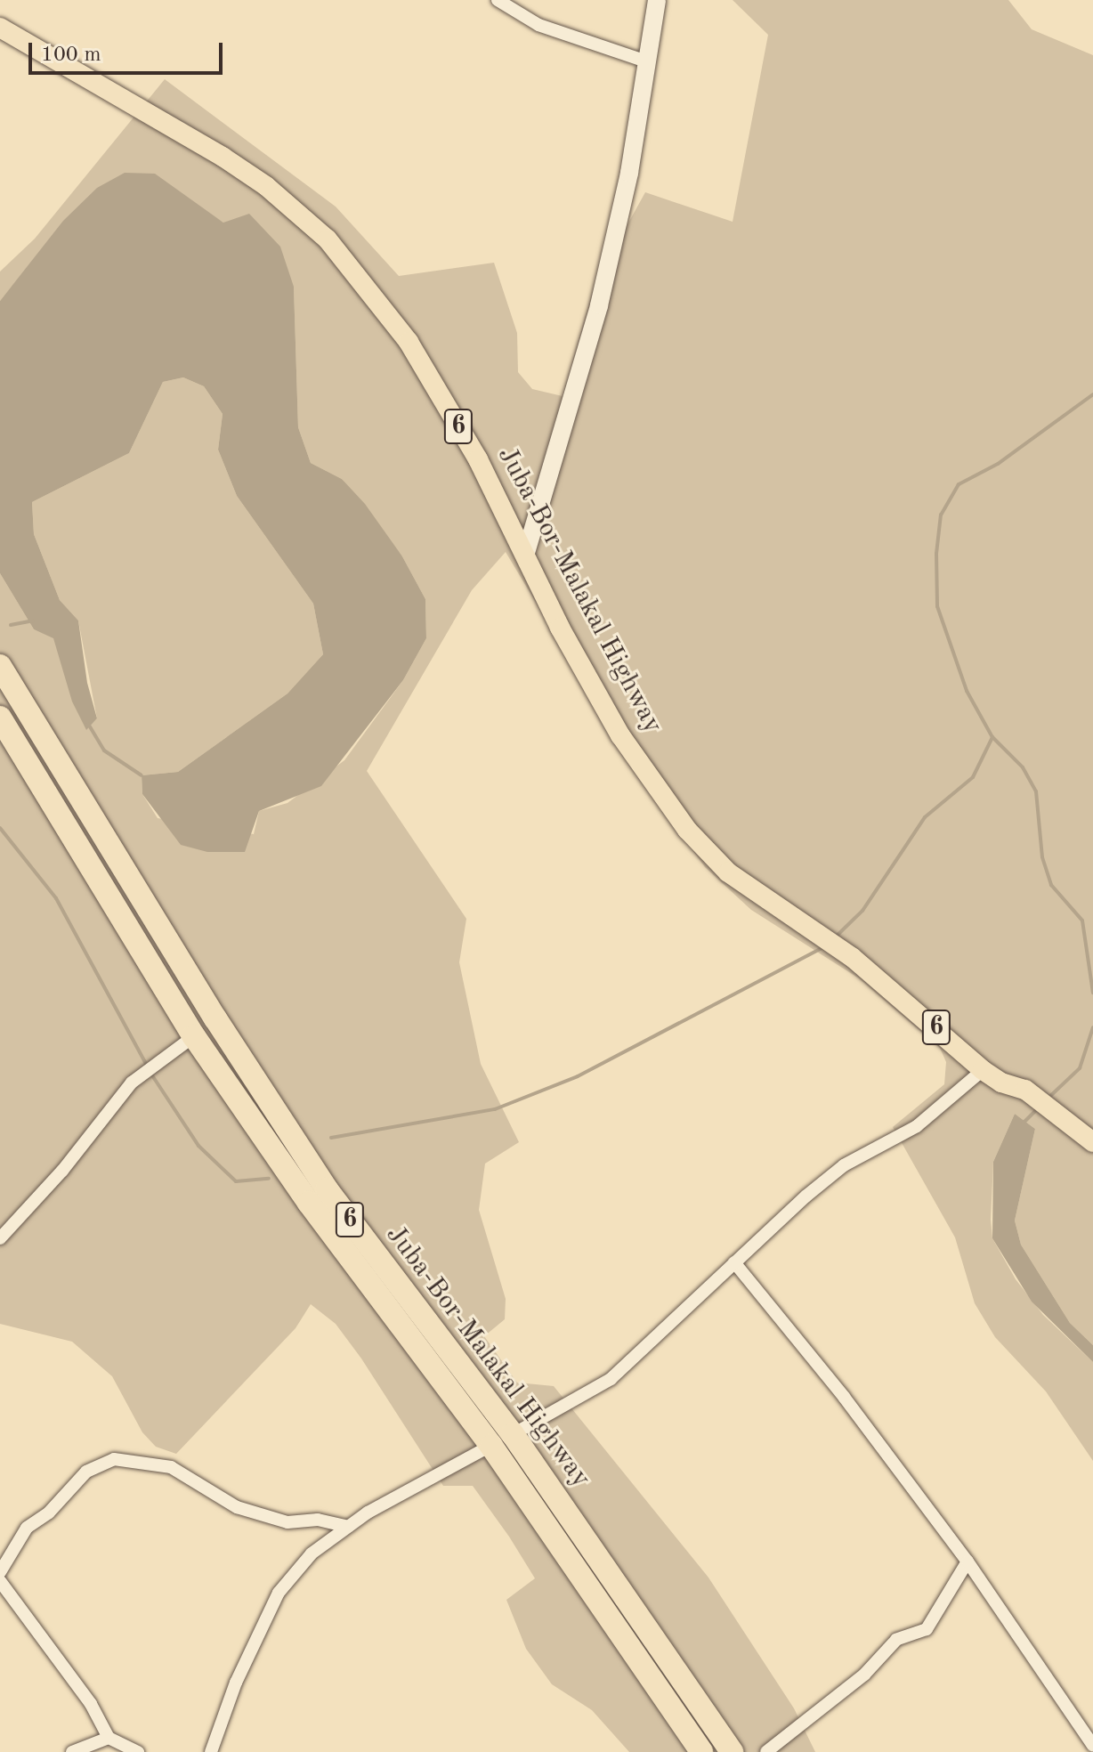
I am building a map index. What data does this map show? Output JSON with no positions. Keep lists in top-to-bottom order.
{
  "streets": {
    "highway": ["6", "Juba-Bor-Malakal Highway"]
  },
  "scale_bar": "100 m"
}
